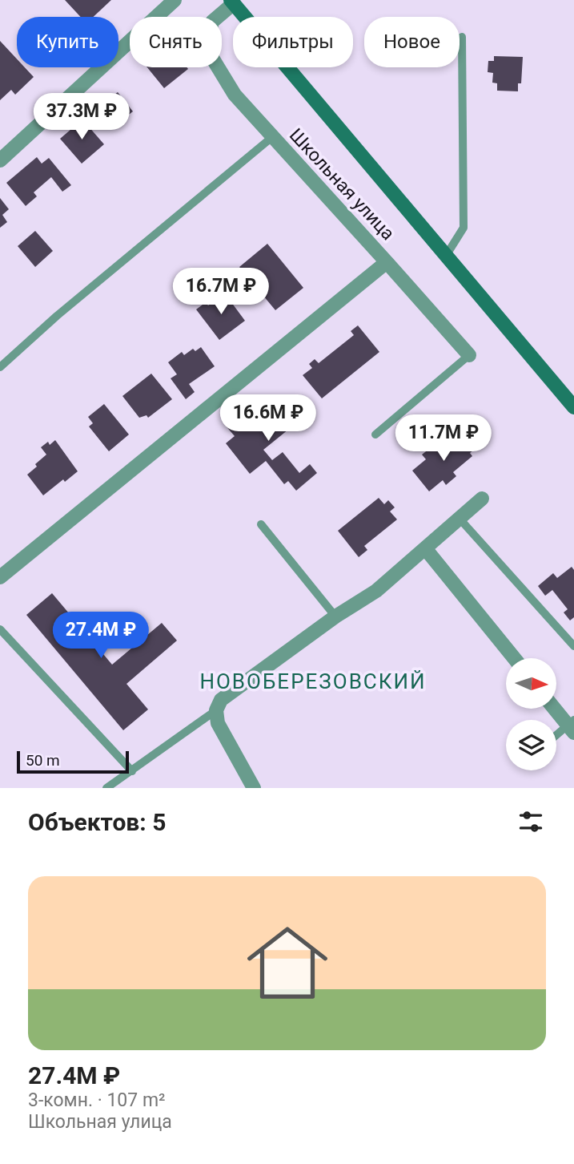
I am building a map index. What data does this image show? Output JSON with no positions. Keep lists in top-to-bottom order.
{
  "streets": {
    "street": ["Школьная улица"]
  },
  "districts": ["НОВОБЕРЕЗОВСКИЙ"],
  "scale_bar": "50 m",
  "north": "right",
  "page": {
    "chip": [
      "Купить",
      "Снять",
      "Фильтры",
      "Новое"
    ],
    "price": [
      "37.3M ₽",
      "16.7M ₽",
      "16.6M ₽",
      "11.7M ₽",
      "27.4M ₽"
    ],
    "scale": "50 m",
    "heading": "Объектов: 5",
    "list": [
      {
        "name": "27.4M ₽",
        "note": "3-комн. · 107 m² · Школьная улица"
      }
    ]
  }
}
